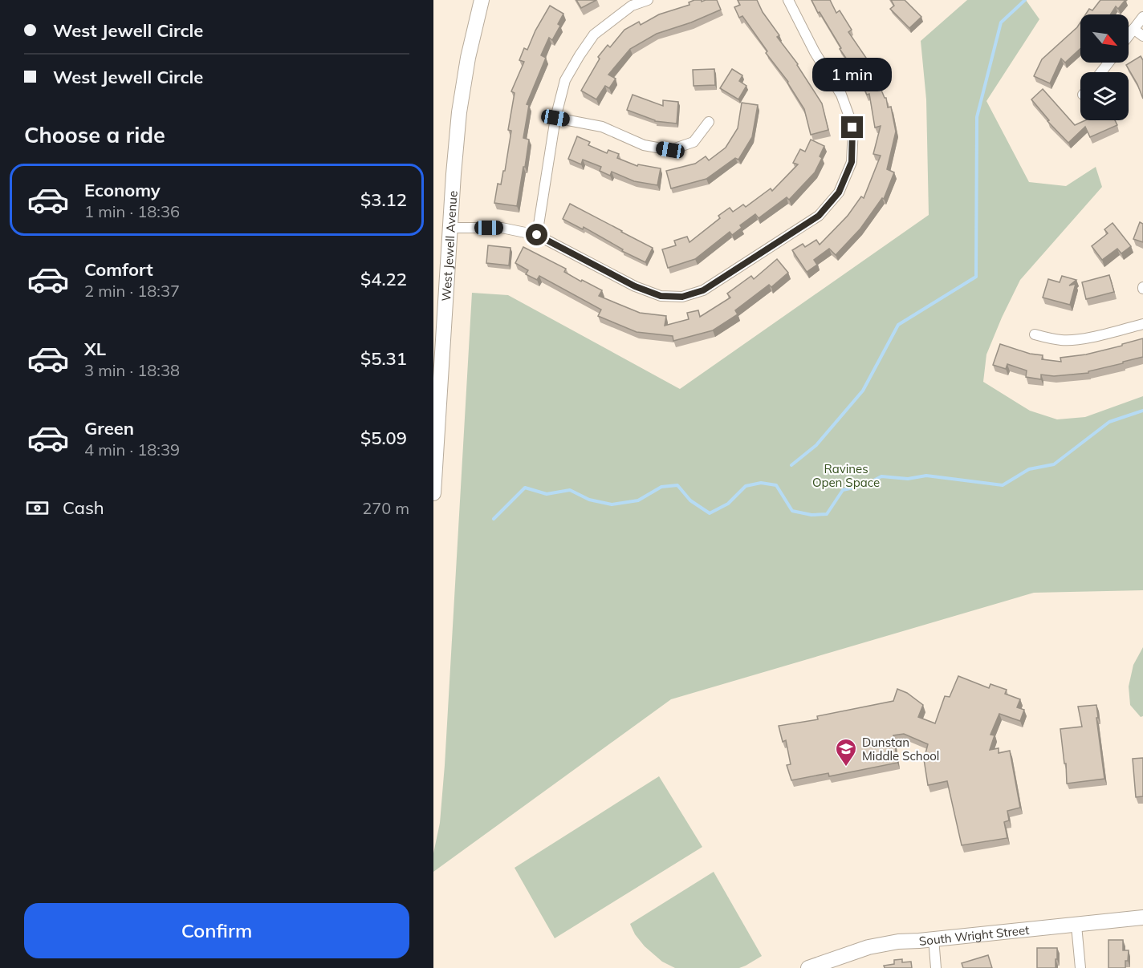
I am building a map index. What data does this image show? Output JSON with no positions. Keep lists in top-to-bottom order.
{
  "streets": {
    "main road": ["West Jewell Avenue", "South Wright Street"]
  },
  "parks": ["Ravines Open Space"],
  "places": {
    "school or university": ["Dunstan Middle School"]
  },
  "north": "bottom right",
  "page": {
    "banner": ["West Jewell Circle", "West Jewell Circle"],
    "bubble": "1 min",
    "heading": "Choose a ride",
    "list": [
      {
        "name": "Economy",
        "note": "1 min · 18:36",
        "value": "$3.12"
      },
      {
        "name": "Comfort",
        "note": "2 min · 18:37",
        "value": "$4.22"
      },
      {
        "name": "XL",
        "note": "3 min · 18:38",
        "value": "$5.31"
      },
      {
        "name": "Green",
        "note": "4 min · 18:39",
        "value": "$5.09"
      }
    ],
    "pay": ["Cash", "270 m"],
    "buttons": "Confirm"
  }
}
